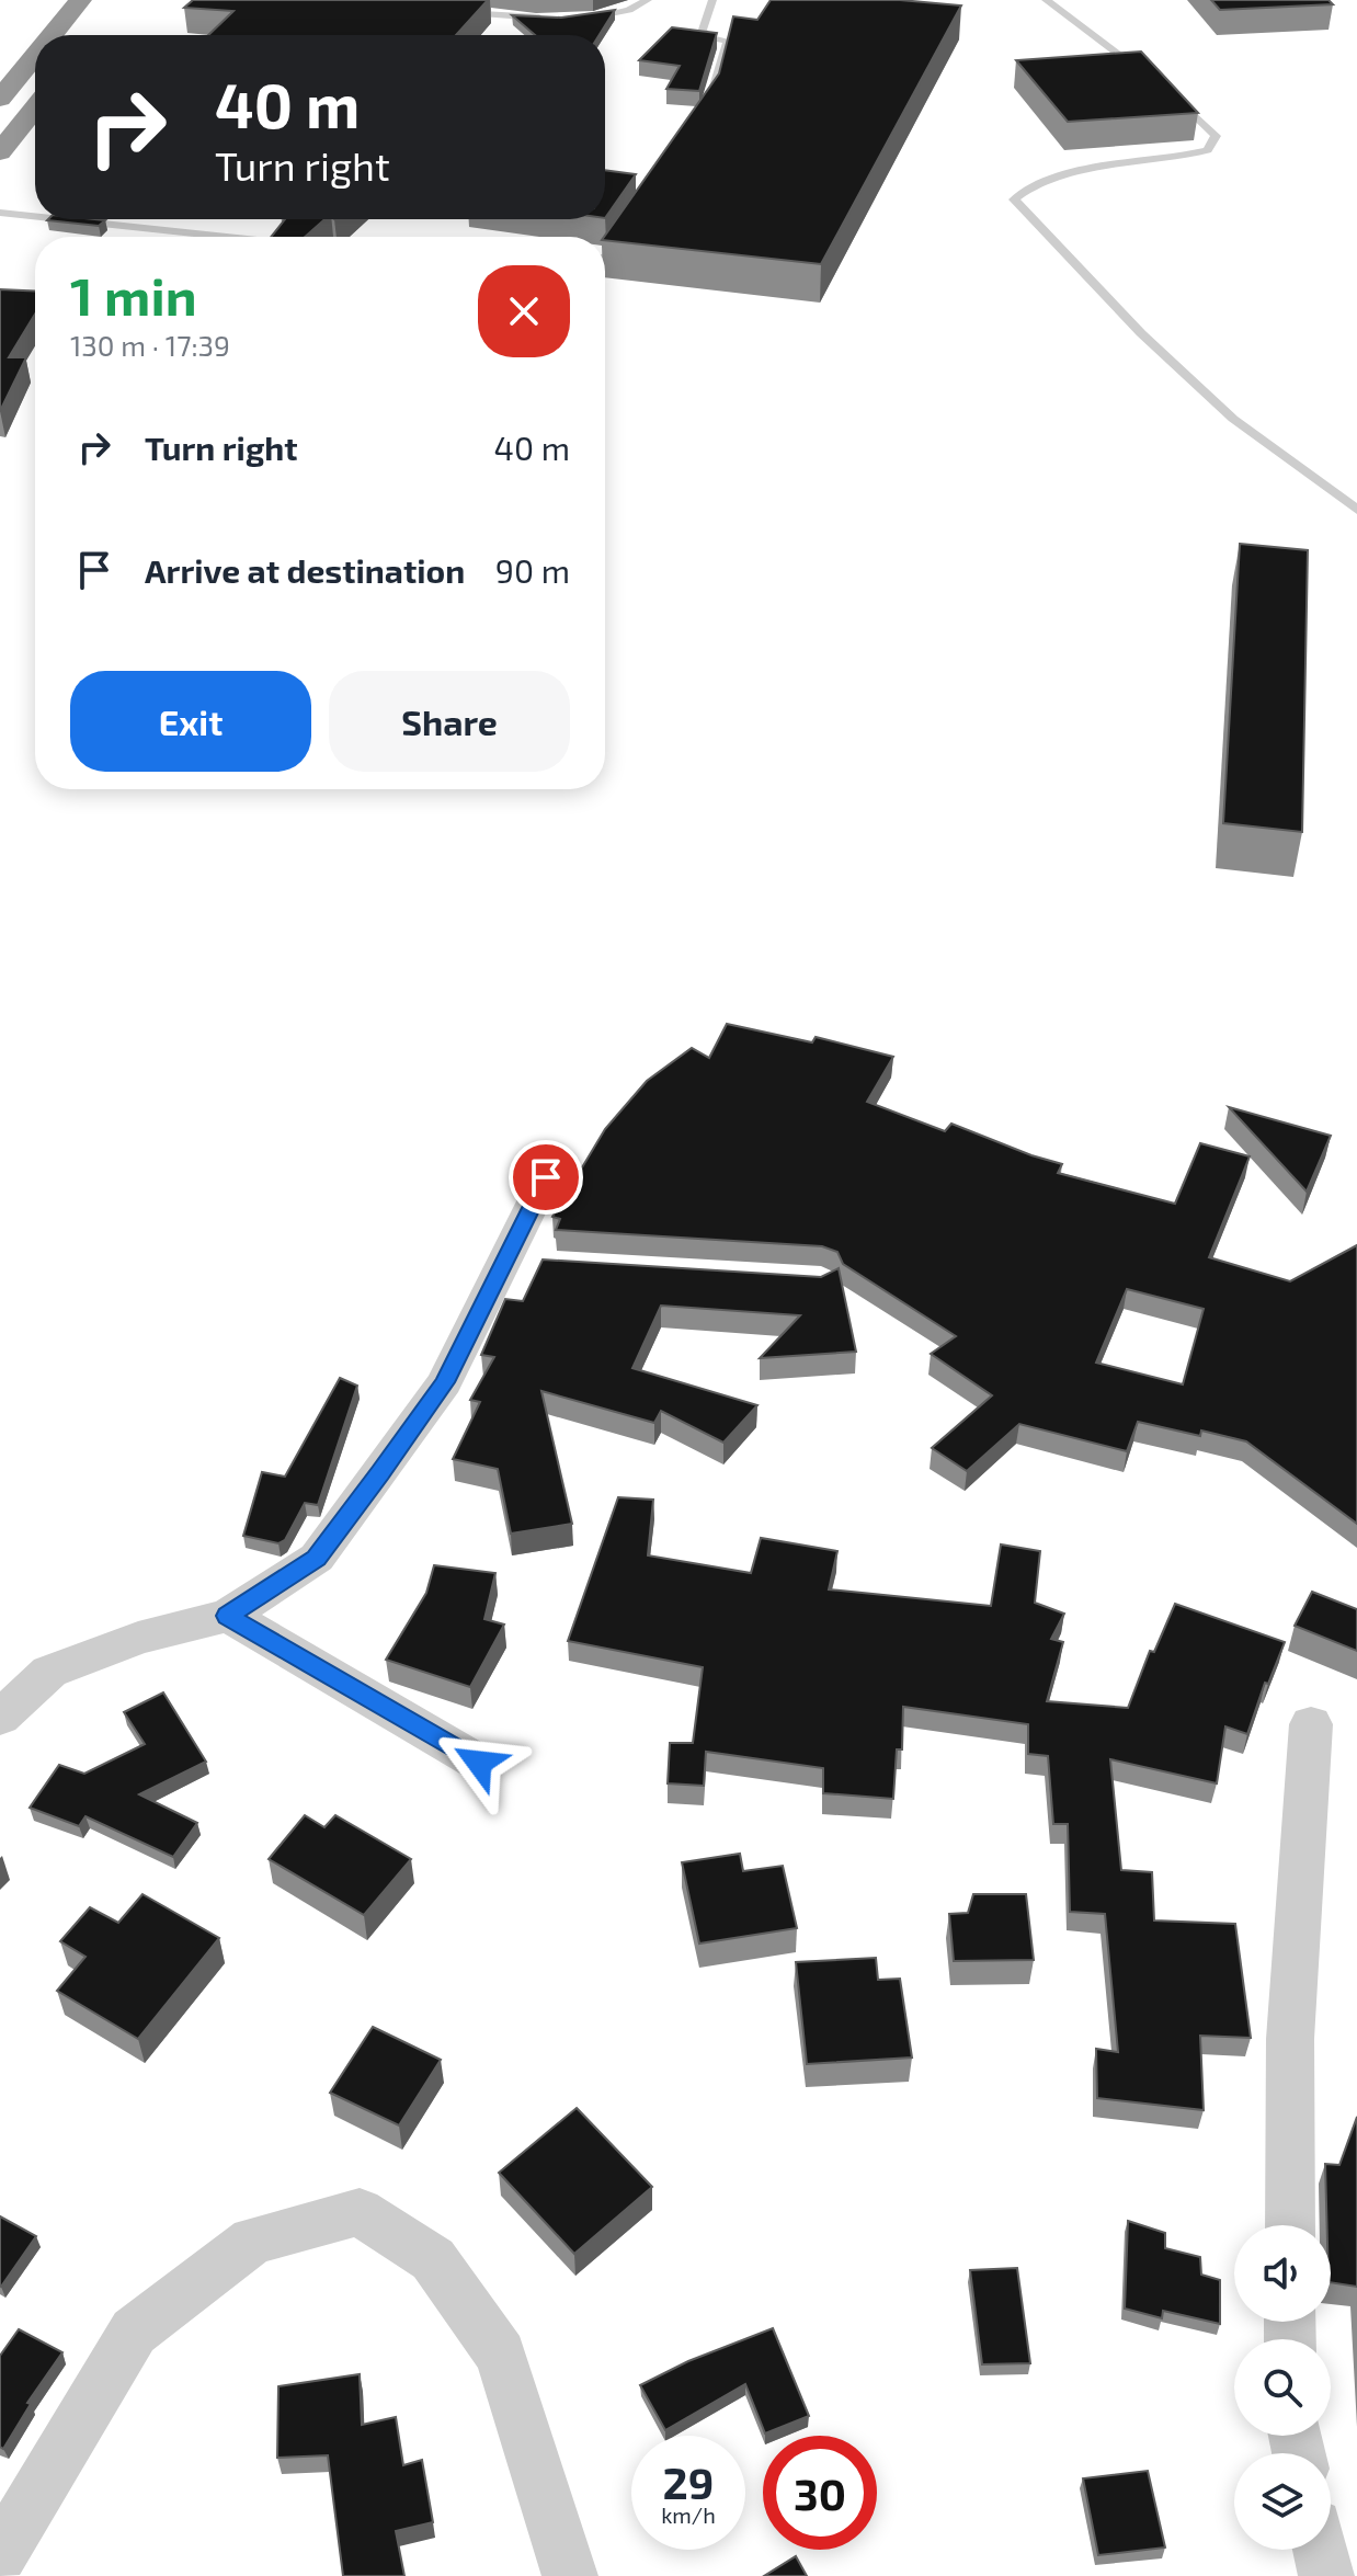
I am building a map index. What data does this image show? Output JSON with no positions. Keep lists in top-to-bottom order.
{
  "page": {
    "turn": ["40 m", "Turn right"],
    "heading": ["1 min", "130 m · 17:39"],
    "list": [
      {
        "name": "Turn right",
        "value": "40 m"
      },
      {
        "name": "Arrive at destination",
        "value": "90 m"
      }
    ],
    "buttons": ["Exit", "Share"],
    "speed": "29 km/h",
    "limit": "30"
  }
}
